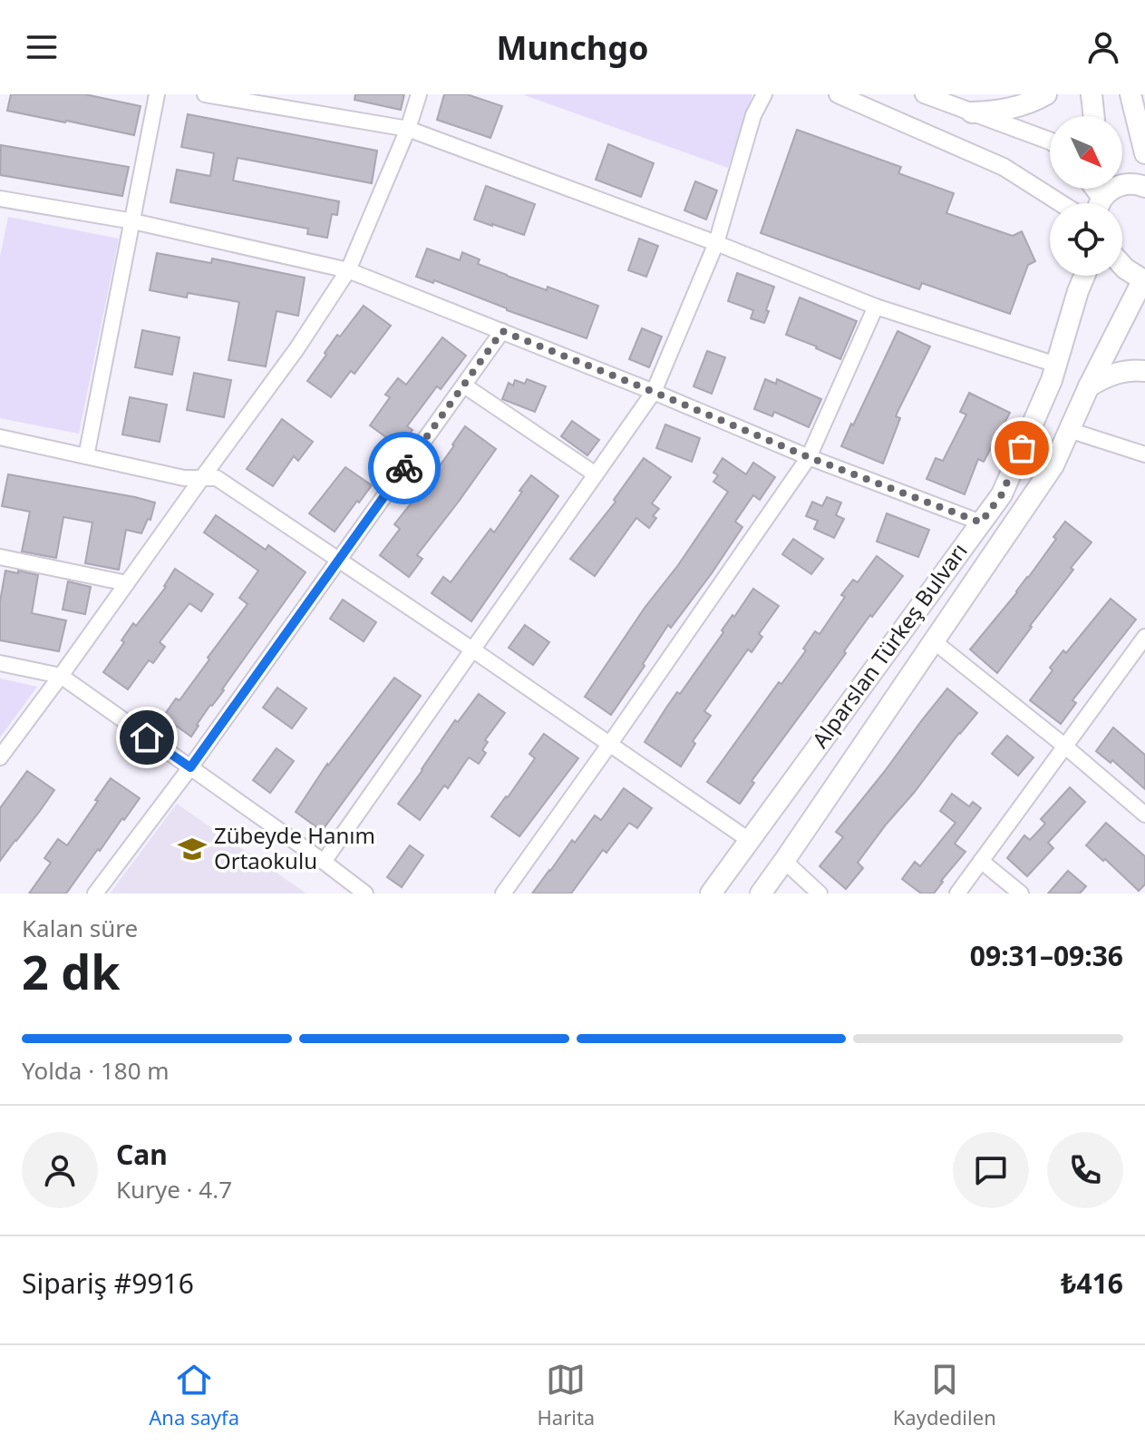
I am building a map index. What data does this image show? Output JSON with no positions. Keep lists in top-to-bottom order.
{
  "streets": {
    "main road": ["Alparslan Türkeş Bulvarı"]
  },
  "places": {
    "school or university": ["Zübeyde Hanım Ortaokulu"]
  },
  "north": "bottom right",
  "page": {
    "header": "Munchgo",
    "heading": ["2 dk", "Kalan süre", "09:31–09:36"],
    "panel": [
      "Can",
      "Kurye · 4.7",
      "Sipariş #9916",
      "₺416"
    ],
    "bar": "Yolda · 180 m",
    "tabs": ["Ana sayfa", "Harita", "Kaydedilen"]
  }
}
